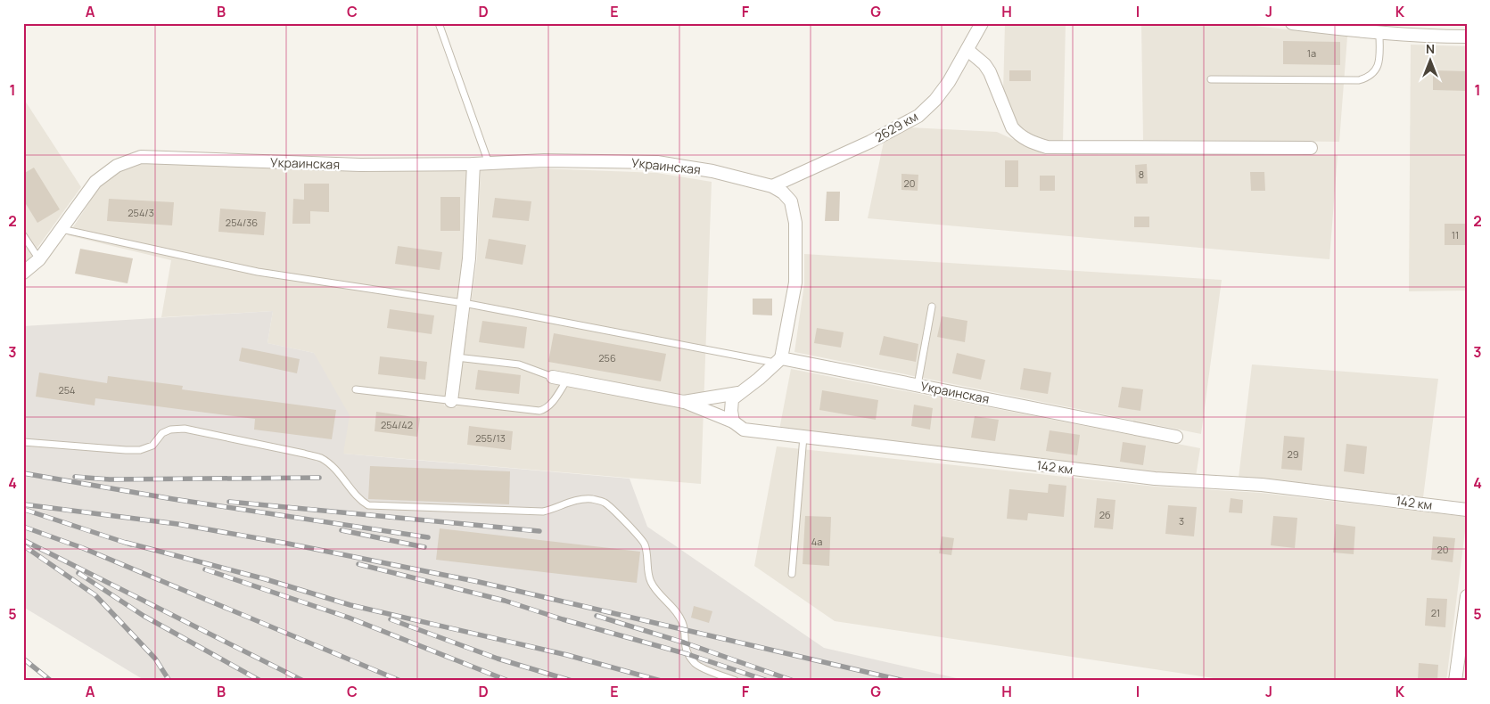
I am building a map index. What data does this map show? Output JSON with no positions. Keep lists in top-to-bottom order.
{
  "streets": {
    "street": ["2629 км", "Украинская", "142 км"]
  },
  "crossings": [
    ["2629 км", "Украинская"]
  ],
  "house_numbers": [
    "1а",
    "8",
    "20",
    "254/3",
    "254/36",
    "11",
    "256",
    "254",
    "254/42",
    "255/13",
    "29",
    "2б",
    "3",
    "4а",
    "20",
    "21"
  ],
  "north": "top",
  "grid": {
    "columns": [
      "A",
      "B",
      "C",
      "D",
      "E",
      "F",
      "G",
      "H",
      "I",
      "J",
      "K"
    ],
    "rows": [
      "1",
      "2",
      "3",
      "4",
      "5"
    ]
  }
}
